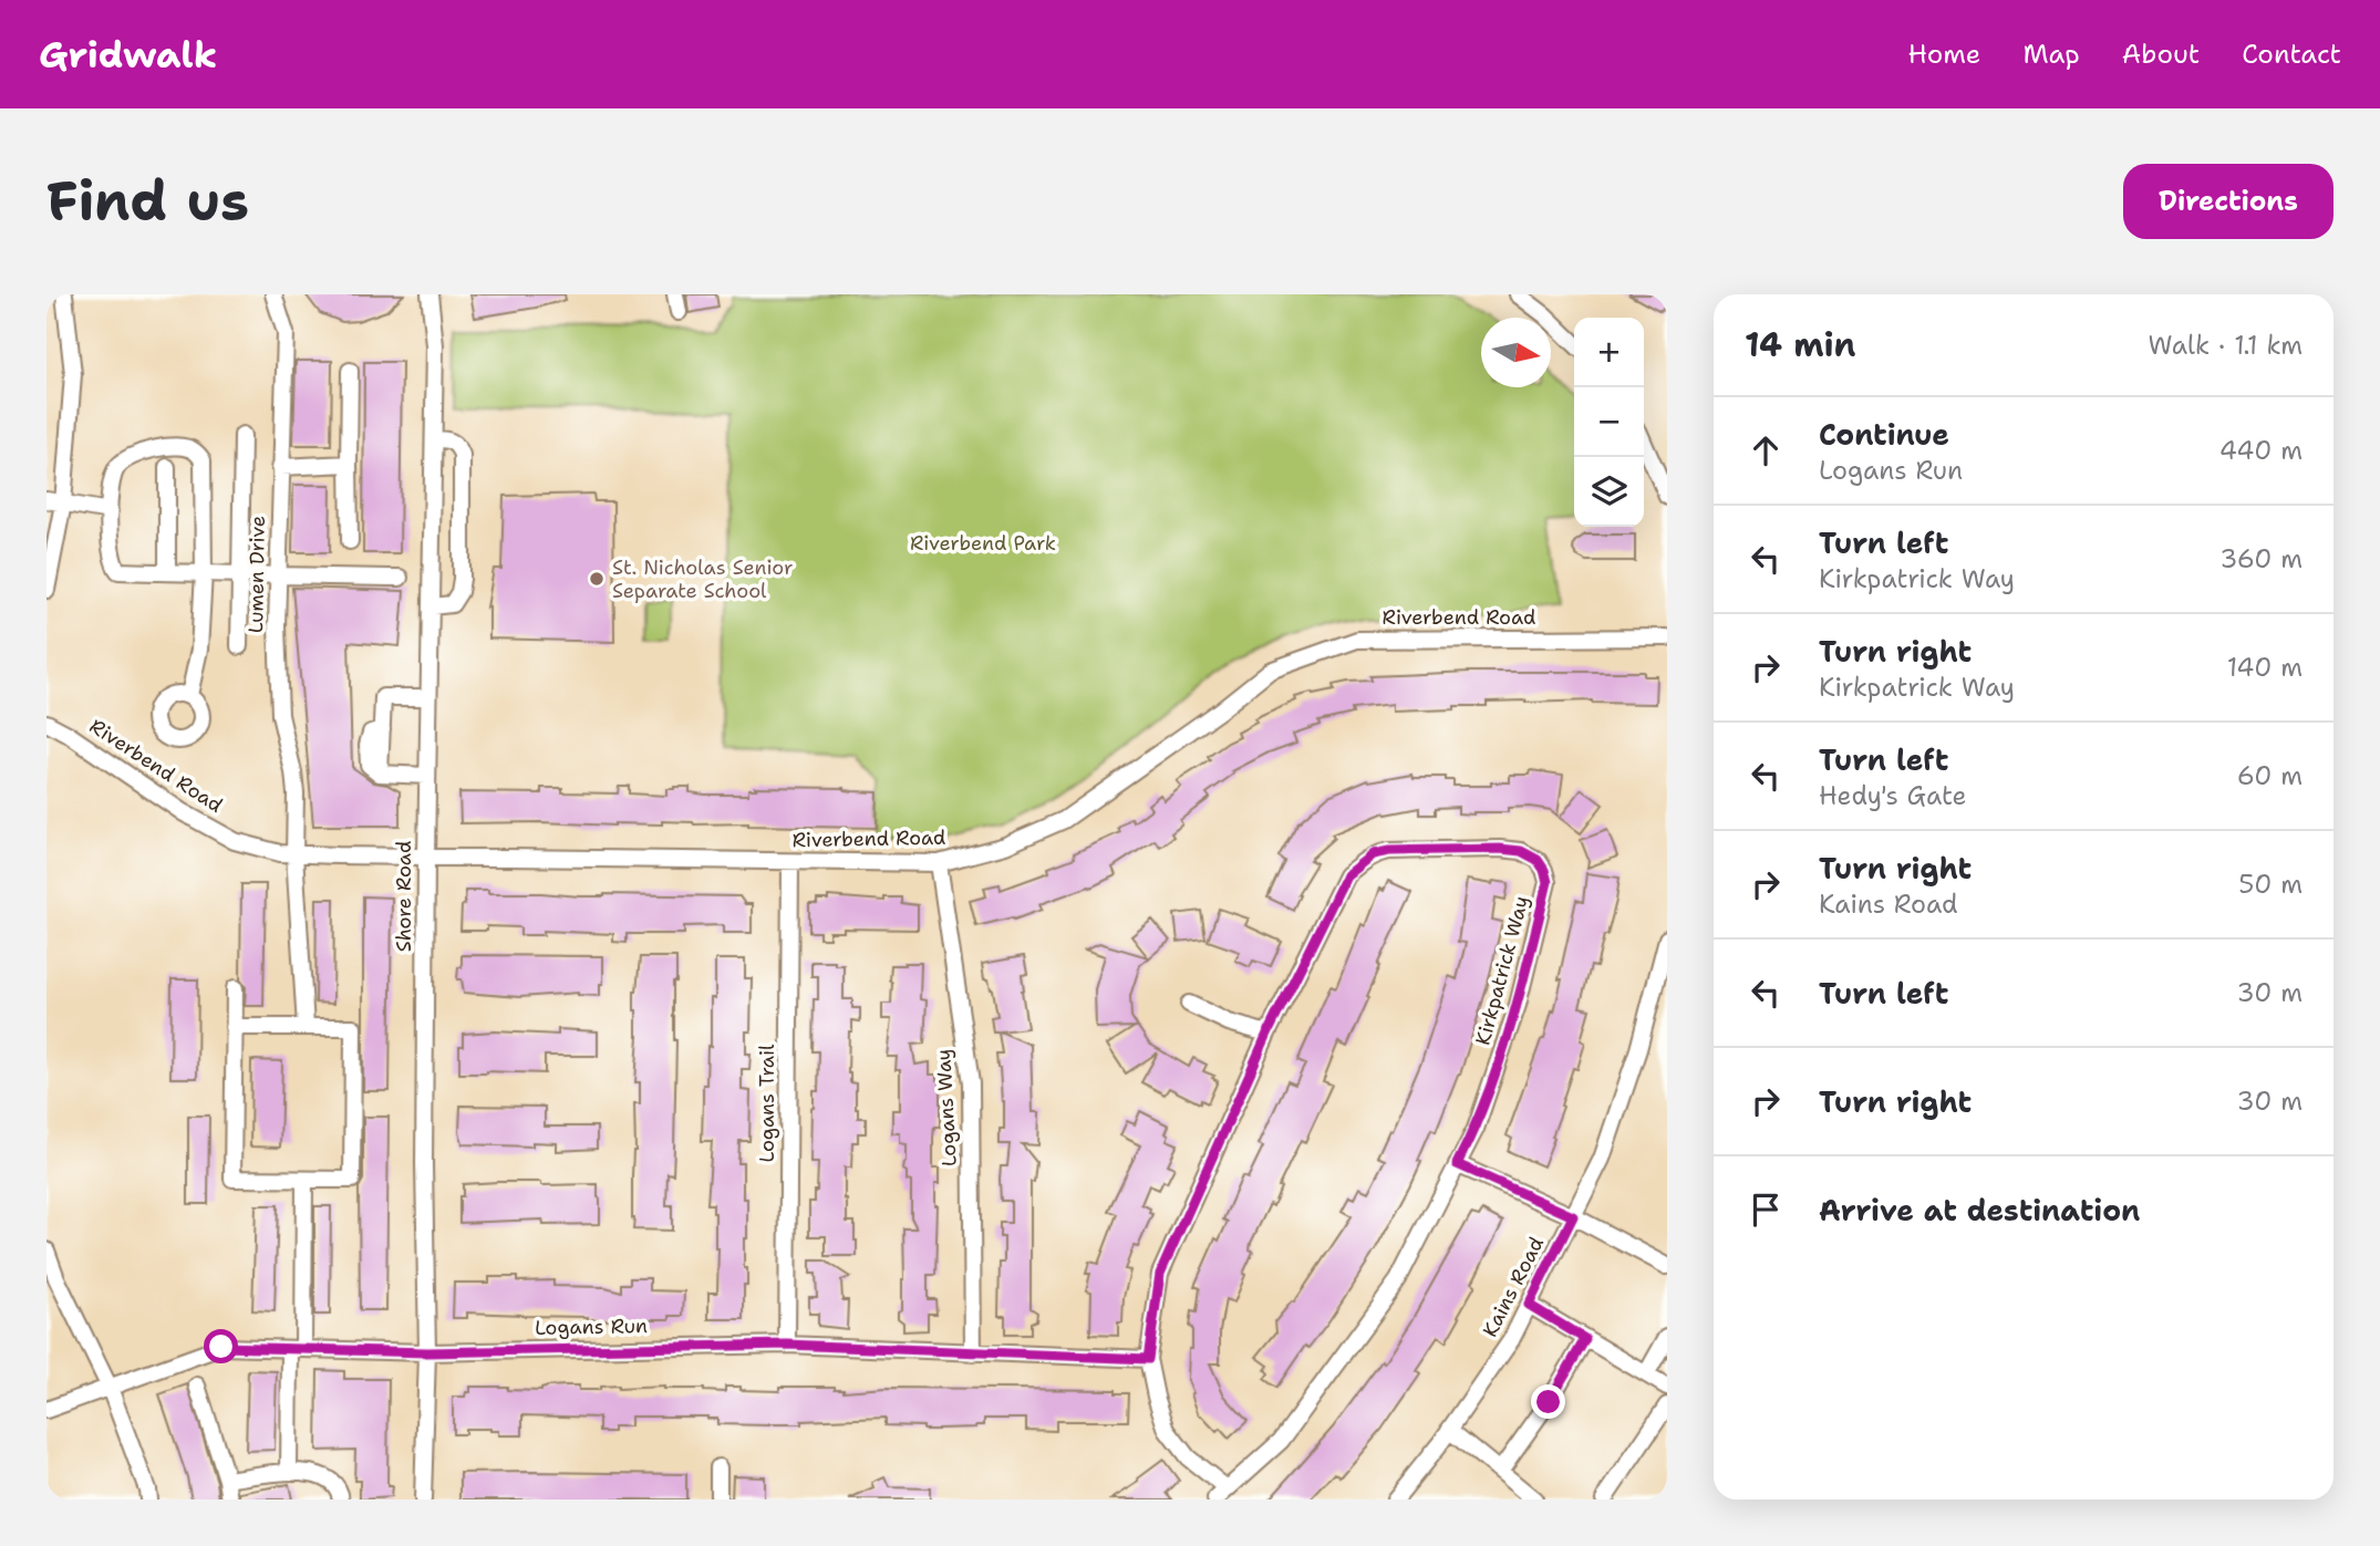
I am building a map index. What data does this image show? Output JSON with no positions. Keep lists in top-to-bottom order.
{
  "streets": {
    "street": [
      "Lumen Drive",
      "Riverbend Road",
      "Shore Road",
      "Kirkpatrick Way",
      "Logans Trail",
      "Logans Way",
      "Kains Road",
      "Logans Run"
    ]
  },
  "crossings": [
    ["Lumen Drive", "Riverbend Road"],
    ["Riverbend Road", "Shore Road"],
    ["Riverbend Road", "Logans Trail"],
    ["Riverbend Road", "Logans Way"],
    ["Shore Road", "Logans Run"],
    ["Kirkpatrick Way", "Logans Run"],
    ["Logans Trail", "Logans Run"],
    ["Logans Way", "Logans Run"]
  ],
  "parks": ["Riverbend Park"],
  "places": ["St. Nicholas Senior Separate School"],
  "north": "right",
  "page": {
    "header": "Gridwalk",
    "nav": [
      "Home",
      "Map",
      "About",
      "Contact"
    ],
    "buttons": "Directions",
    "title": "Find us",
    "heading": ["14 min", "Walk · 1.1 km"],
    "map_buttons": ["+", "−"],
    "list": [
      ["Continue", "Logans Run", "440 m"],
      ["Turn left", "Kirkpatrick Way", "360 m"],
      ["Turn right", "Kirkpatrick Way", "140 m"],
      ["Turn left", "Hedy's Gate", "60 m"],
      ["Turn right", "Kains Road", "50 m"],
      ["Turn left", "30 m"],
      ["Turn right", "30 m"],
      "Arrive at destination"
    ]
  }
}
